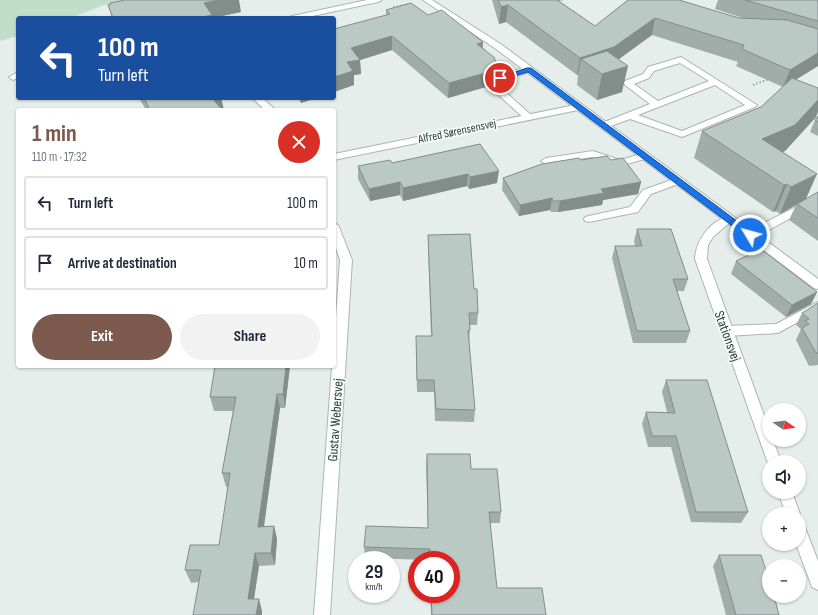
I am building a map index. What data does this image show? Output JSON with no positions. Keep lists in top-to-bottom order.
{
  "streets": {
    "street": ["Alfred Sørensensvej", "Stationsvej", "Gustav Webersvej"]
  },
  "north": "right",
  "page": {
    "turn": ["100 m", "Turn left"],
    "heading": ["1 min", "110 m · 17:32"],
    "list": [
      {
        "name": "Turn left",
        "value": "100 m"
      },
      {
        "name": "Arrive at destination",
        "value": "10 m"
      }
    ],
    "buttons": ["Exit", "Share"],
    "map_buttons": ["+", "−"],
    "speed": "29 km/h",
    "limit": "40"
  }
}
